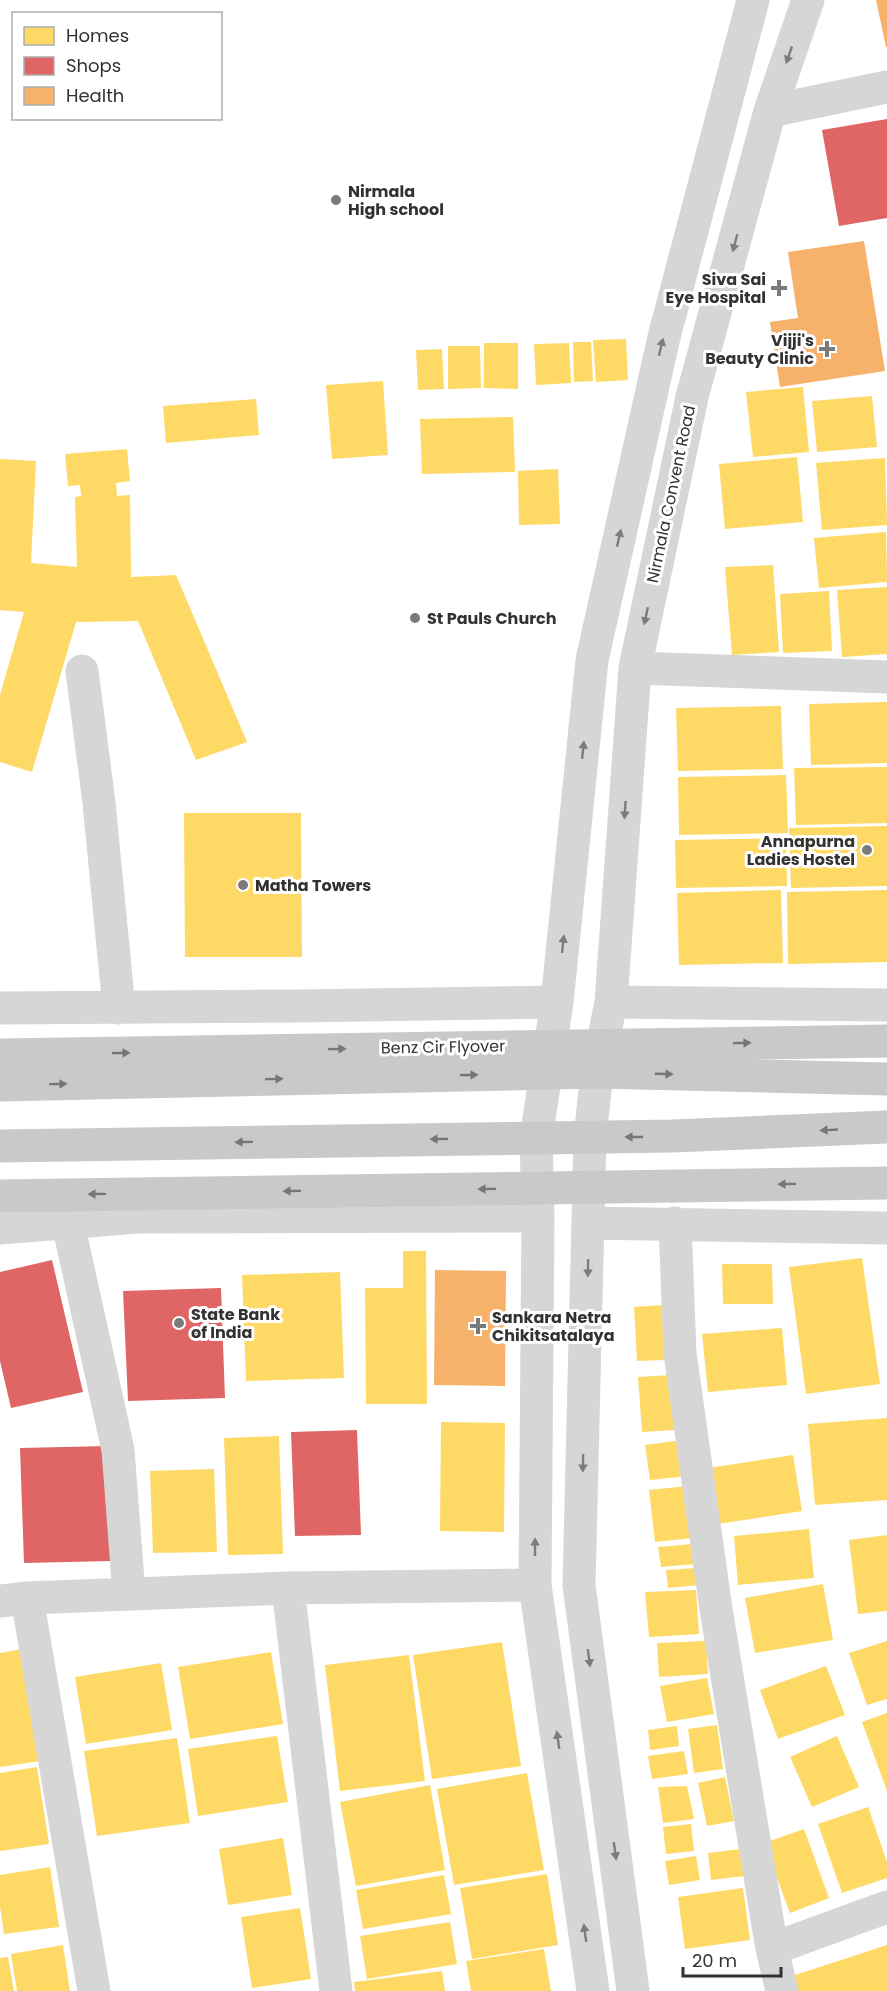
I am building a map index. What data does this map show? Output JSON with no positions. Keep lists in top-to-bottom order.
{
  "streets": {
    "main road": ["Benz Cir Flyover"],
    "street": ["Nirmala Convent Road"]
  },
  "places": {
    "other": [
      "Nirmala High school",
      "St Pauls Church",
      "Annapurna Ladies Hostel",
      "Matha Towers",
      "State Bank of India"
    ],
    "health": ["Siva Sai Eye Hospital", "Vijji's Beauty Clinic", "Sankara Netra Chikitsatalaya"]
  },
  "legend": ["Homes", "Shops", "Health"],
  "scale_bar": "20 m"
}
